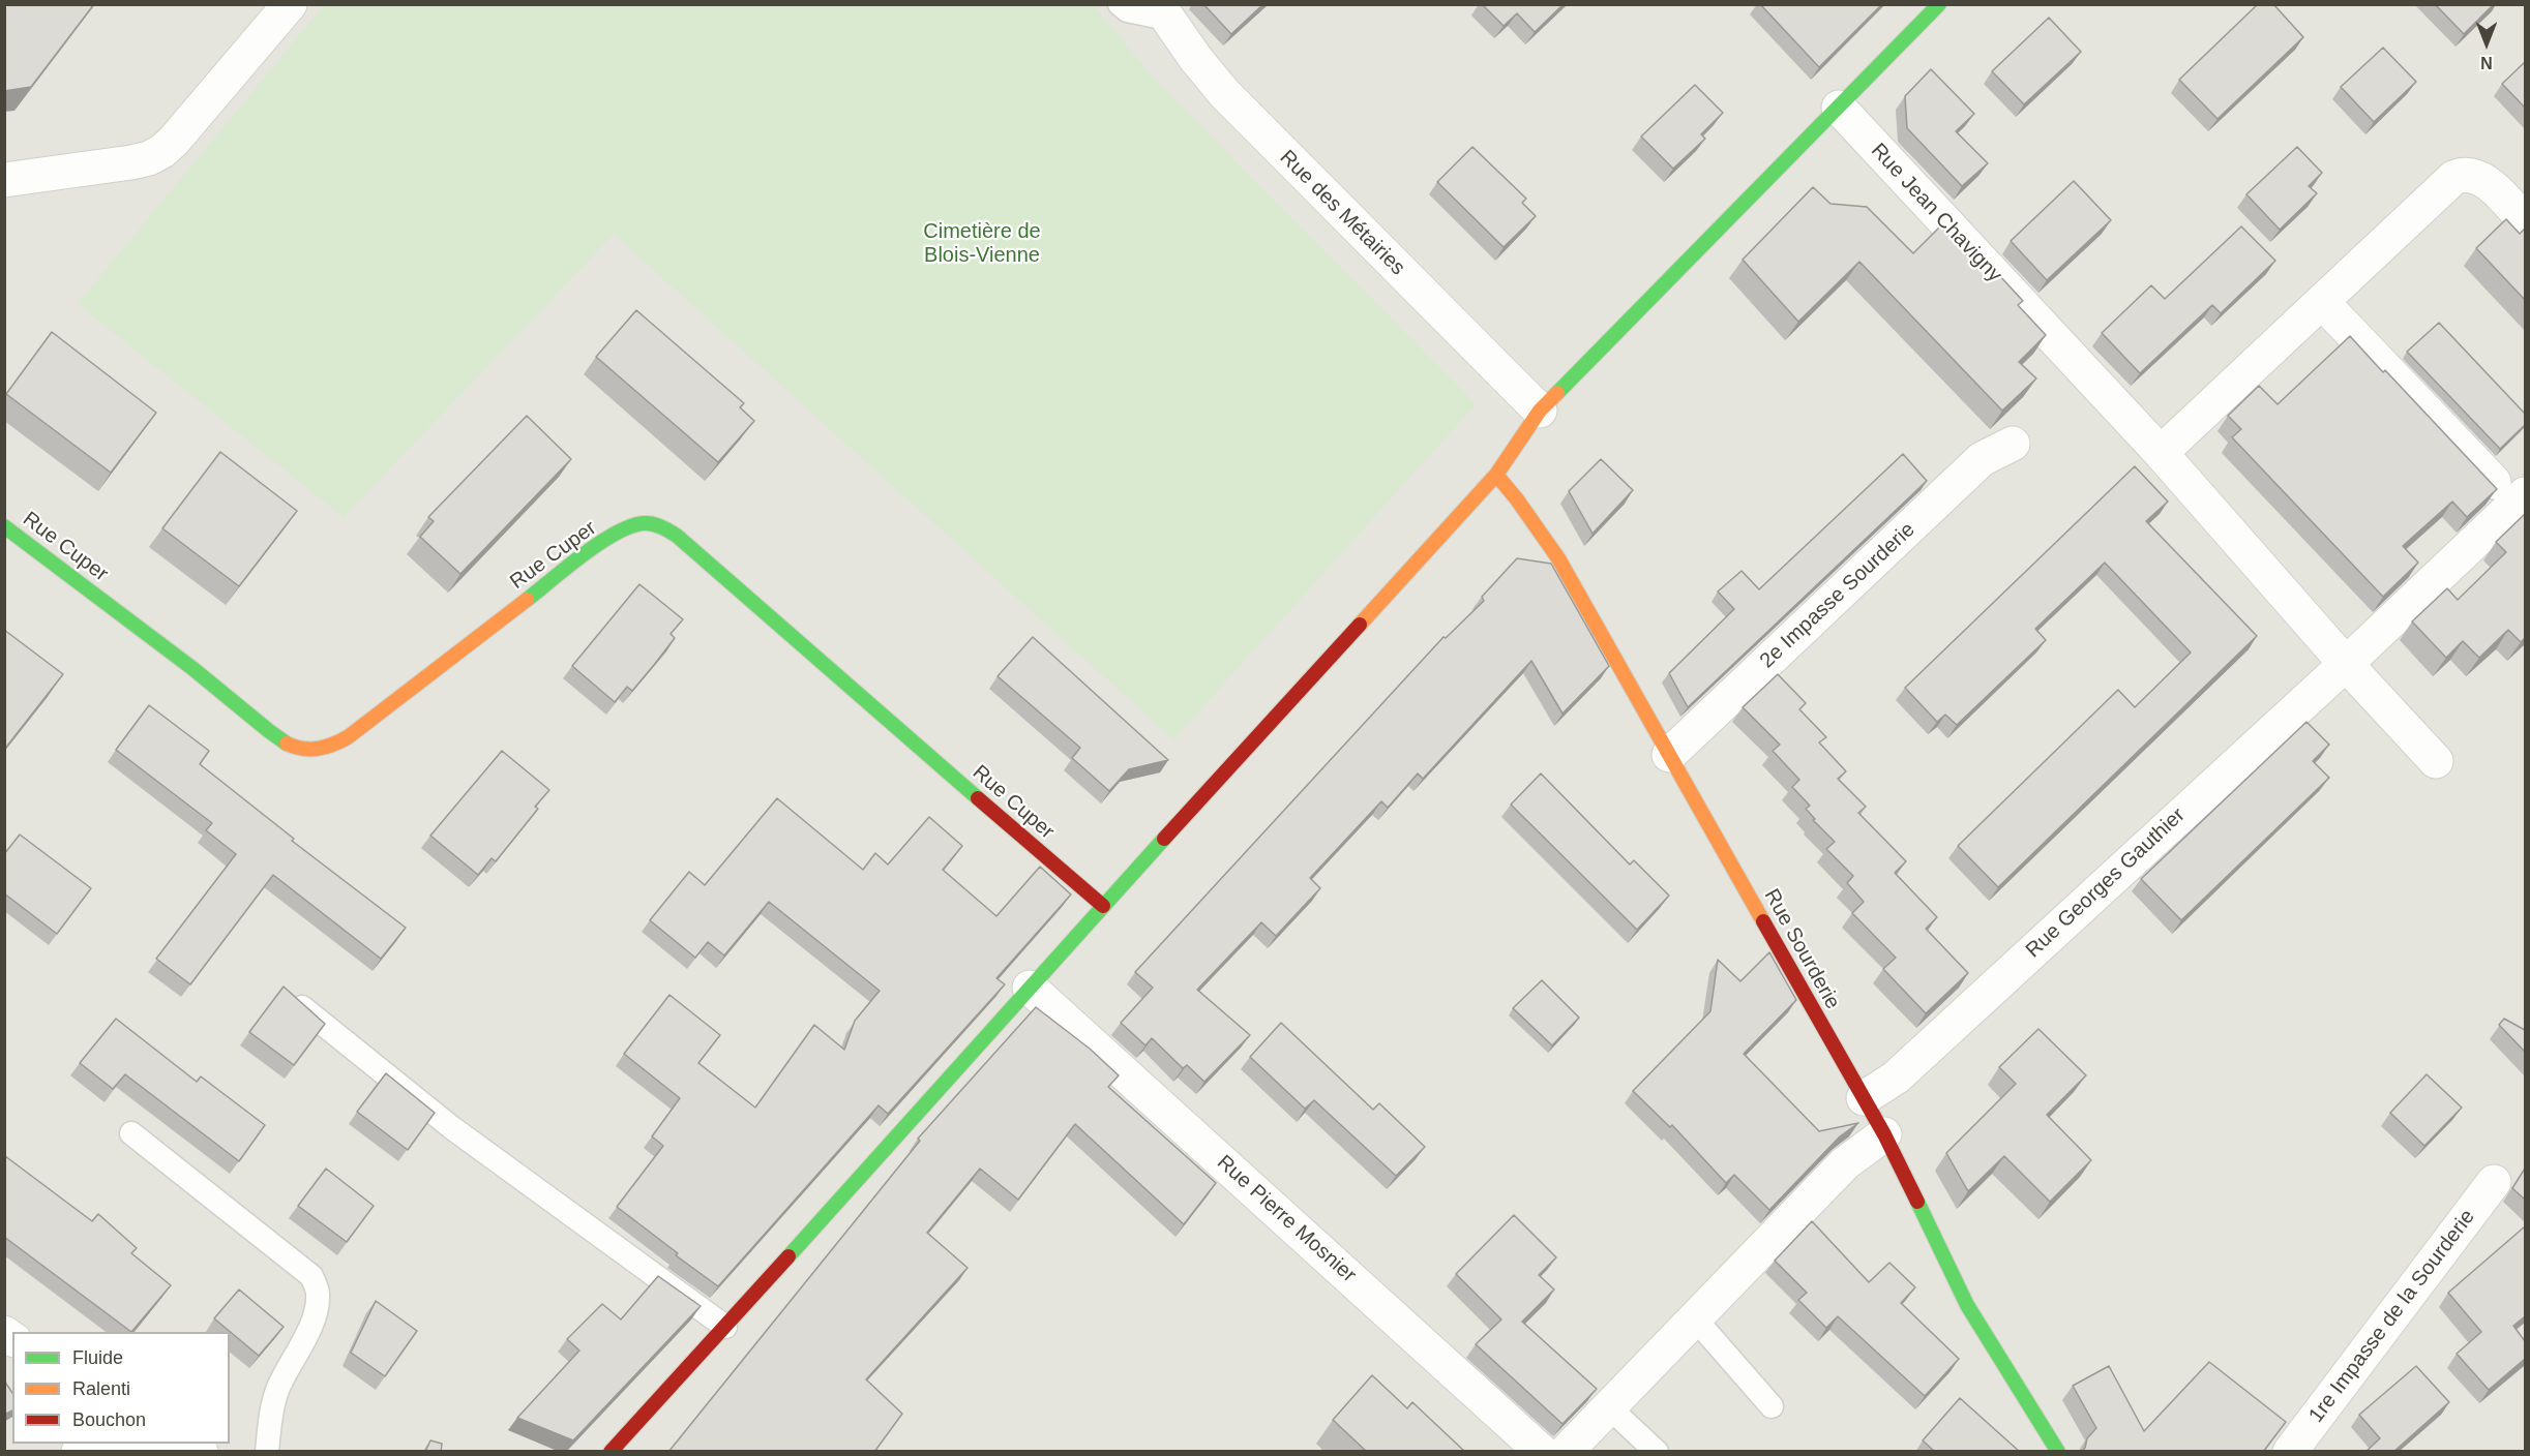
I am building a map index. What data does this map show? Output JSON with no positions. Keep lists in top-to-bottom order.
{
  "streets": {
    "street": [
      "Rue des Métairies",
      "Rue Jean Chavigny",
      "Rue Cuper",
      "2e Impasse Sourderie",
      "Rue Georges Gauthier",
      "Rue Sourderie",
      "Rue Pierre Mosnier",
      "1re Impasse de la Sourderie"
    ]
  },
  "crossings": [
    ["Rue Jean Chavigny", "Rue Georges Gauthier"],
    ["2e Impasse Sourderie", "Rue Sourderie"],
    ["Rue Georges Gauthier", "Rue Sourderie"]
  ],
  "parks": ["Cimetière de Blois-Vienne"],
  "legend": ["Fluide", "Ralenti", "Bouchon"],
  "north": "bottom"
}
